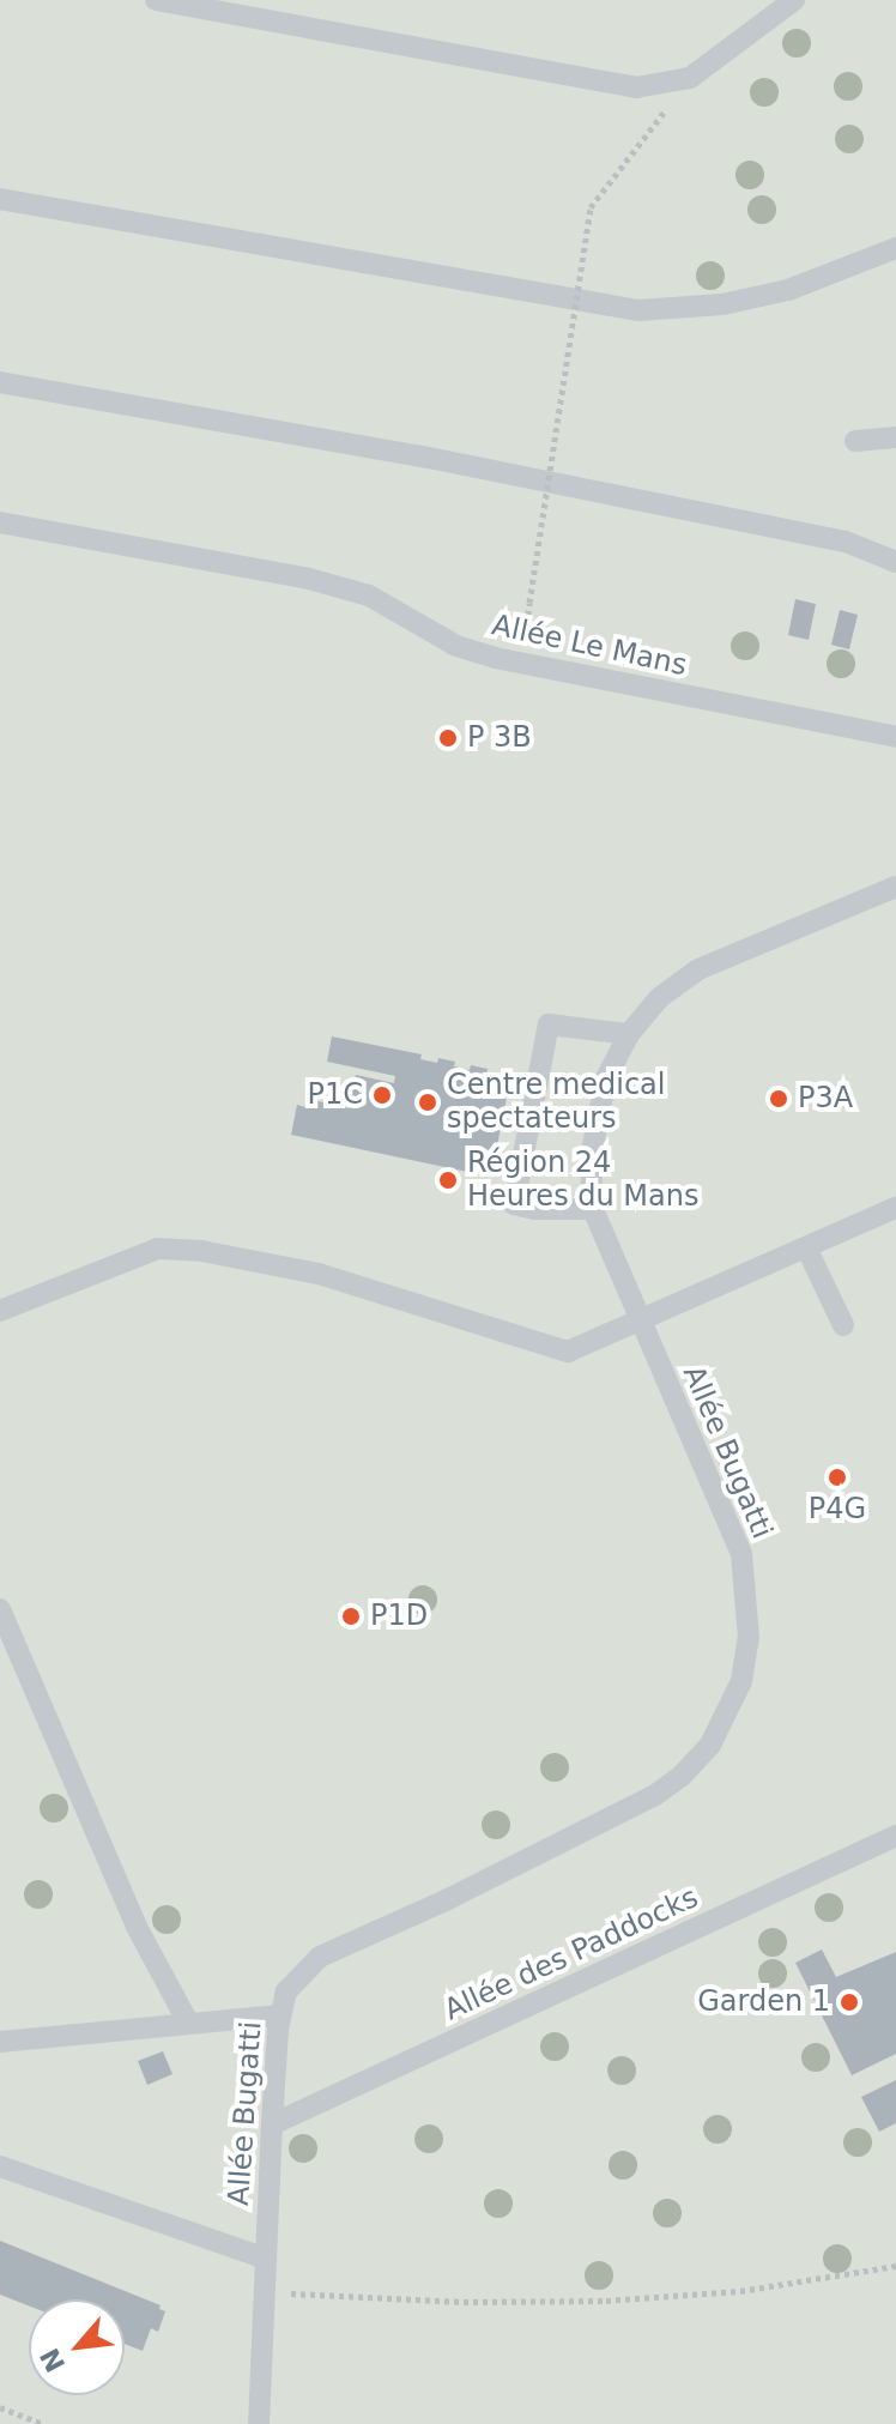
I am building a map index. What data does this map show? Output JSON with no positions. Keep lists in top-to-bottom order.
{
  "streets": {
    "lane": ["Allée Le Mans", "Allée Bugatti", "Allée des Paddocks"]
  },
  "crossings": [
    ["Allée Bugatti", "Allée des Paddocks"]
  ],
  "places": [
    "P 3B",
    "P1C",
    "P3A",
    "Centre medical spectateurs",
    "Région 24 Heures du Mans",
    "P4G",
    "P1D",
    "Garden 1"
  ],
  "north": "bottom left"
}
